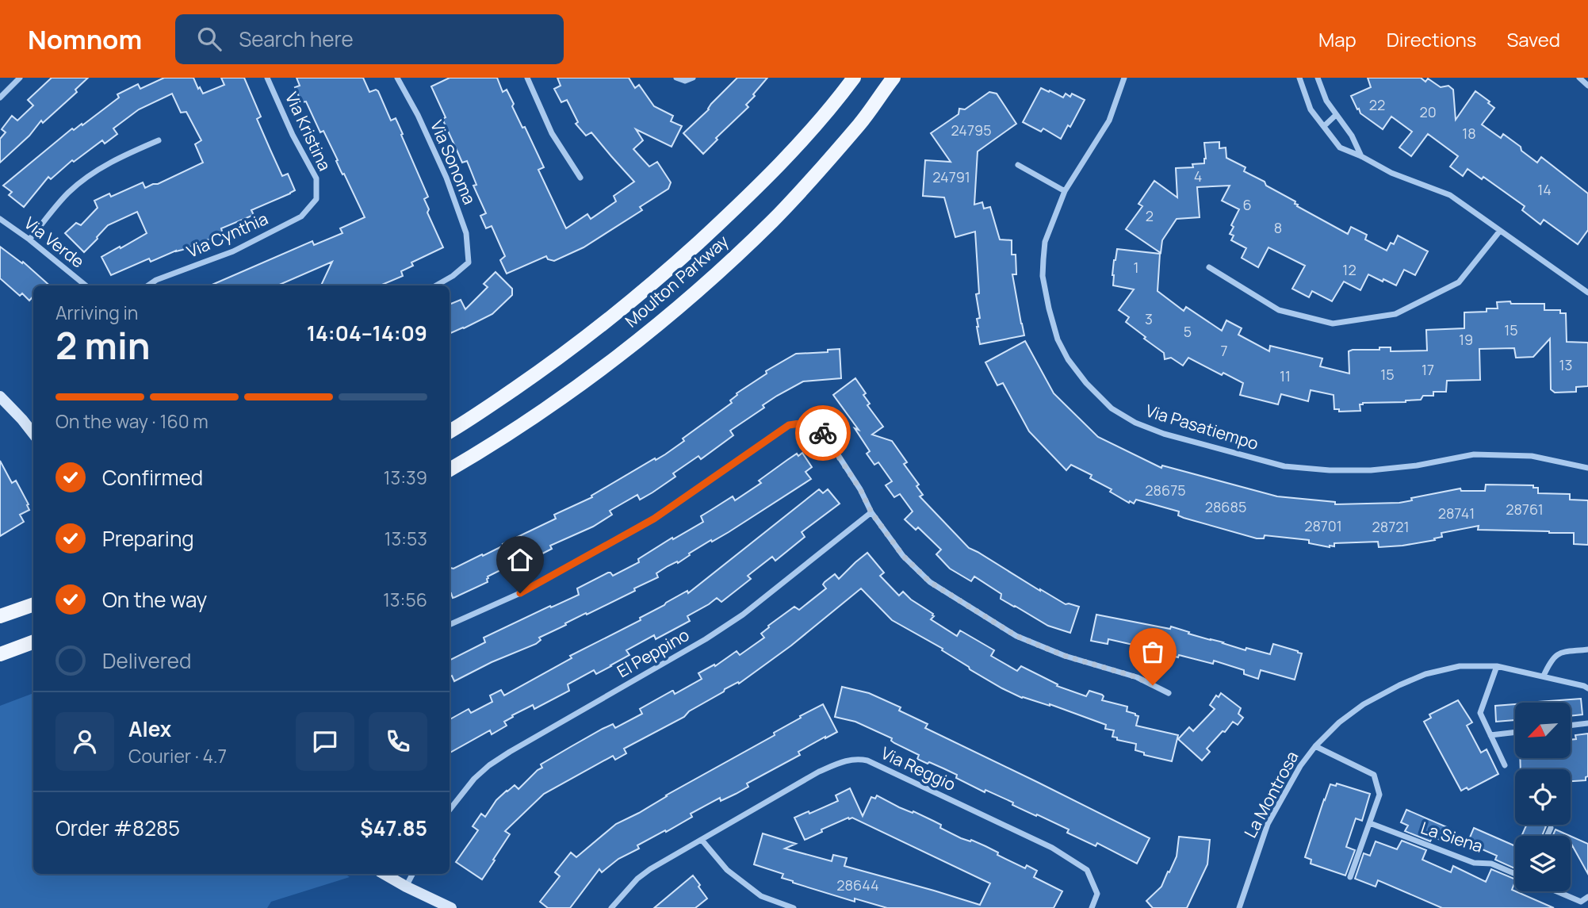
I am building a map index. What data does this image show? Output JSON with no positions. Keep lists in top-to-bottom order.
{
  "streets": {
    "main road": ["Moulton Parkway"],
    "street": [
      "Via Kristina",
      "Via Sonoma",
      "Via Cynthia",
      "Via Verde",
      "Via Pasatiempo",
      "El Peppino",
      "Via Reggio",
      "La Montrosa",
      "La Siena"
    ]
  },
  "crossings": [
    ["Via Kristina", "Via Cynthia"]
  ],
  "house_numbers": [
    "22",
    "20",
    "24795",
    "18",
    "4",
    "24791",
    "14",
    "6",
    "2",
    "8",
    "1",
    "12",
    "3",
    "15",
    "5",
    "19",
    "7",
    "13",
    "17",
    "15",
    "11",
    "28675",
    "28685",
    "28761",
    "28741",
    "28701",
    "28721",
    "28644"
  ],
  "north": "bottom left",
  "page": {
    "header": "Nomnom",
    "search": "Search here",
    "nav": ["Map", "Directions", "Saved"],
    "heading": ["2 min", "Arriving in", "14:04–14:09"],
    "panel": [
      "Alex",
      "Courier · 4.7",
      "Order #8285",
      "$47.85"
    ],
    "bar": "On the way · 160 m",
    "list": [
      ["Confirmed", "13:39"],
      ["Preparing", "13:53"],
      ["On the way", "13:56"],
      "Delivered"
    ]
  }
}
